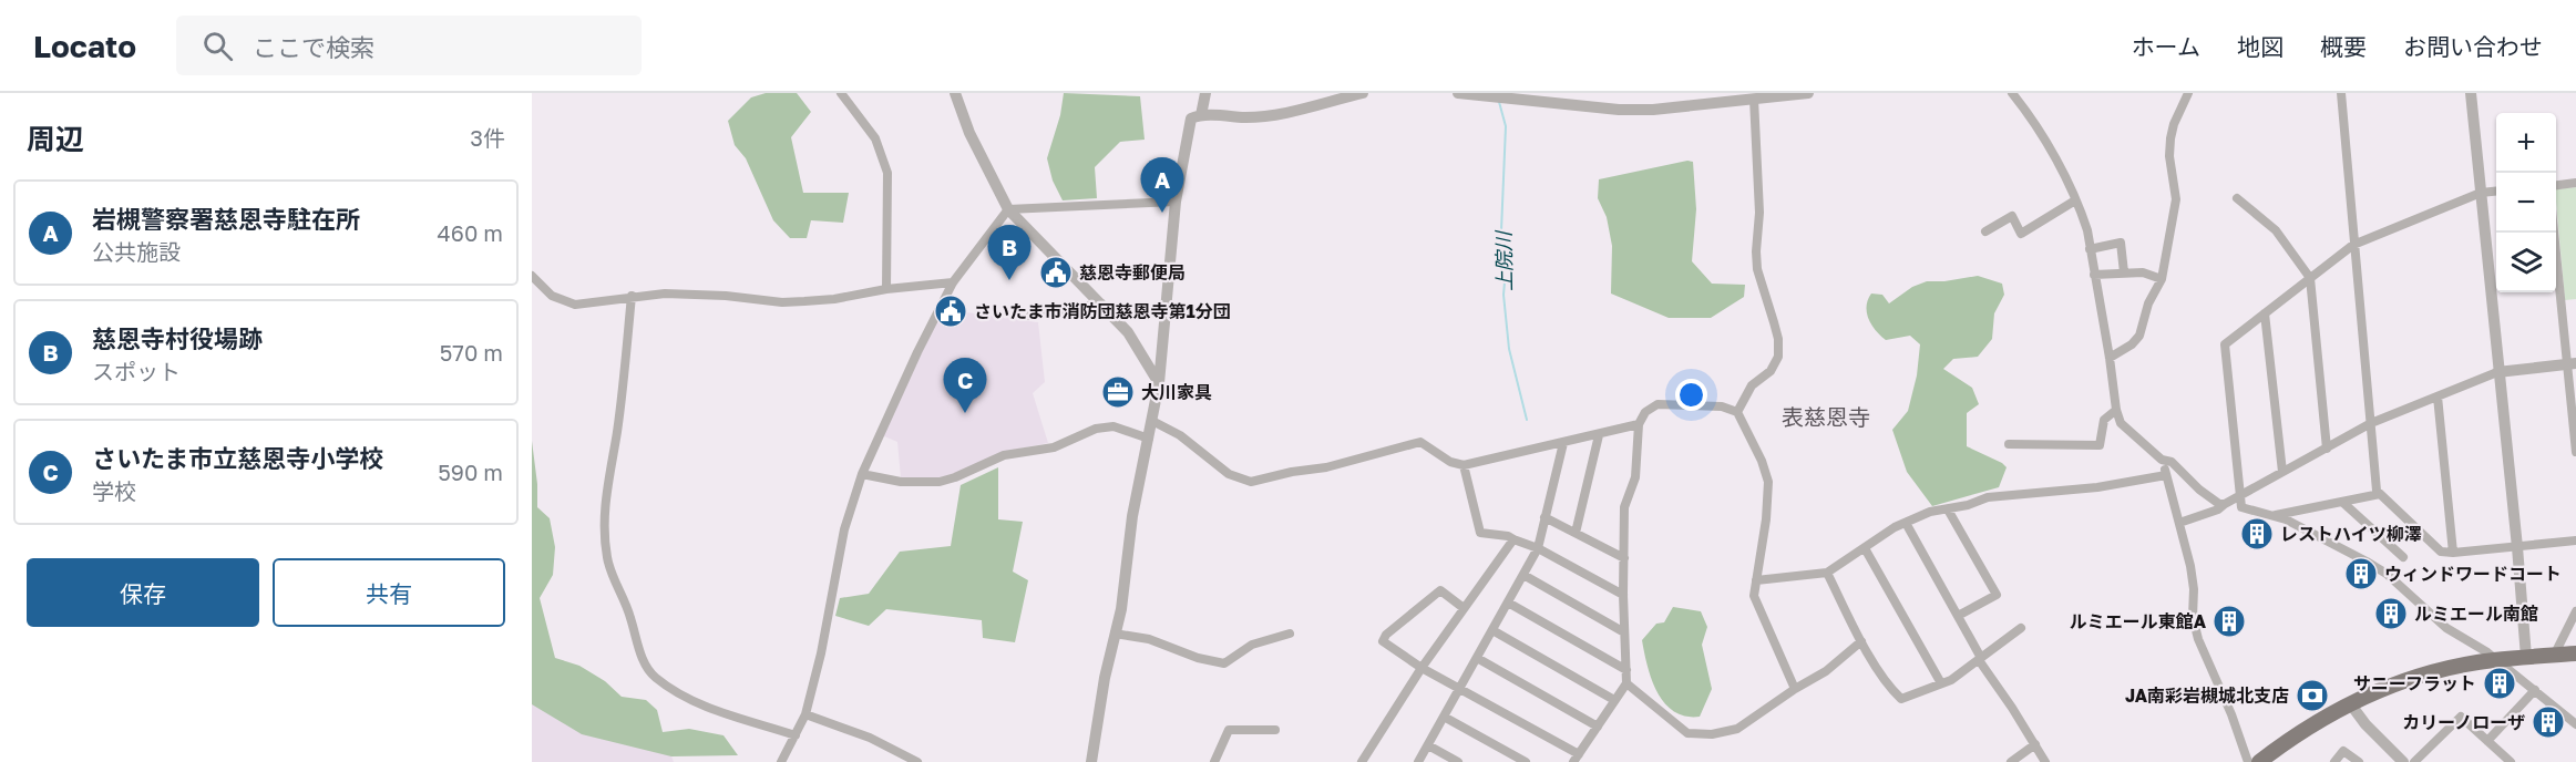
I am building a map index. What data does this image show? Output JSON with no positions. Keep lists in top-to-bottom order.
{
  "districts": ["表慈恩寺"],
  "water": ["上院川"],
  "places": {
    "public building": ["慈恩寺郵便局", "さいたま市消防団慈恩寺第1分団"],
    "office": ["大川家具"],
    "building": [
      "レストハイツ柳澤",
      "ウィンドワードコート",
      "ルミエール南館",
      "ルミエール東館A",
      "サニーフラット",
      "カリーノローザ"
    ],
    "bank": ["JA南彩岩槻城北支店"]
  },
  "page": {
    "header": "Locato",
    "search": "ここで検索",
    "nav": [
      "ホーム",
      "地図",
      "概要",
      "お問い合わせ"
    ],
    "heading": ["周辺", "3件"],
    "map_buttons": ["+", "−"],
    "pins": ["A", "B", "C"],
    "list": [
      {
        "mark": "A",
        "name": "岩槻警察署慈恩寺駐在所",
        "note": "公共施設",
        "value": "460 m"
      },
      {
        "mark": "B",
        "name": "慈恩寺村役場跡",
        "note": "スポット",
        "value": "570 m"
      },
      {
        "mark": "C",
        "name": "さいたま市立慈恩寺小学校",
        "note": "学校",
        "value": "590 m"
      }
    ],
    "buttons": ["保存", "共有"]
  }
}
